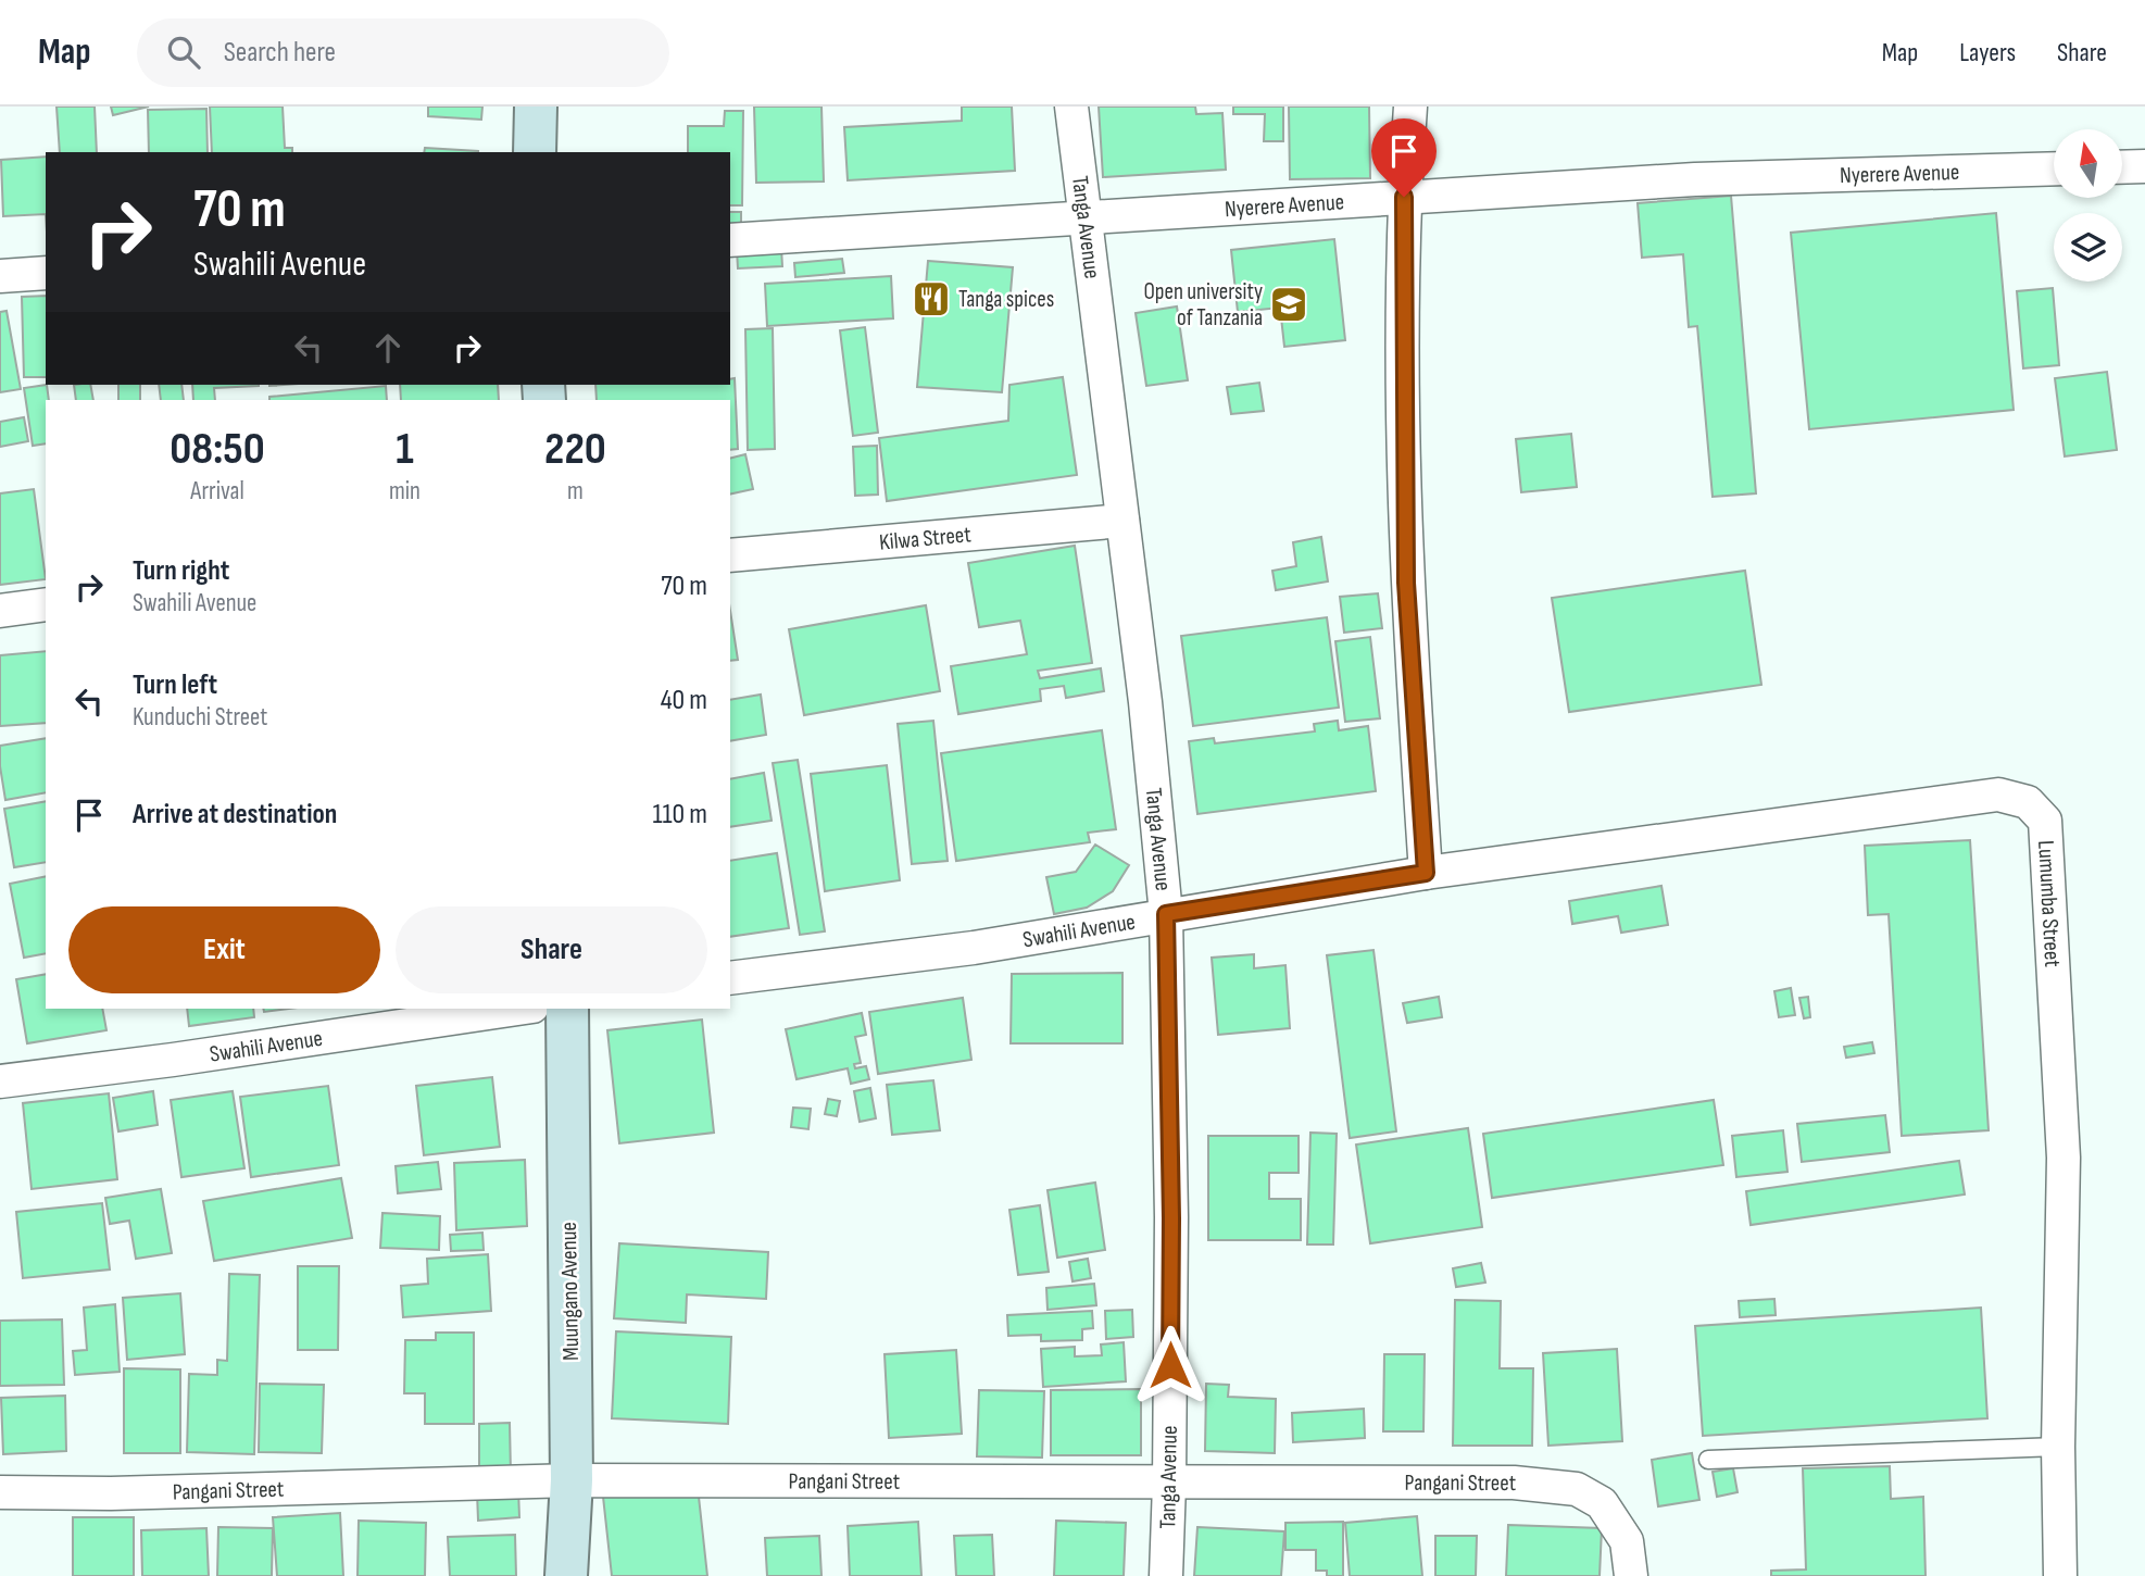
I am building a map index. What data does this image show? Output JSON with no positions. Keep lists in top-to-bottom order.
{
  "streets": {
    "main road": ["Muungano Avenue"],
    "street": [
      "Nyerere Avenue",
      "Tanga Avenue",
      "Kilwa Street",
      "Lumumba Street",
      "Swahili Avenue",
      "Pangani Street"
    ]
  },
  "crossings": [
    ["Nyerere Avenue", "Tanga Avenue"],
    ["Tanga Avenue", "Kilwa Street"],
    ["Tanga Avenue", "Swahili Avenue"],
    ["Tanga Avenue", "Pangani Street"],
    ["Lumumba Street", "Swahili Avenue"],
    ["Muungano Avenue", "Pangani Street"]
  ],
  "places": {
    "restaurant": ["Tanga spices"],
    "school or university": ["Open university of Tanzania"]
  },
  "north": "top",
  "page": {
    "header": "Map",
    "search": "Search here",
    "nav": ["Map", "Layers", "Share"],
    "turn": ["70 m", "Swahili Avenue"],
    "eta": [
      "08:50",
      "Arrival",
      "1",
      "min",
      "220",
      "m"
    ],
    "list": [
      {
        "name": "Turn right",
        "note": "Swahili Avenue",
        "value": "70 m"
      },
      {
        "name": "Turn left",
        "note": "Kunduchi Street",
        "value": "40 m"
      },
      {
        "name": "Arrive at destination",
        "value": "110 m"
      }
    ],
    "buttons": ["Exit", "Share"]
  }
}
